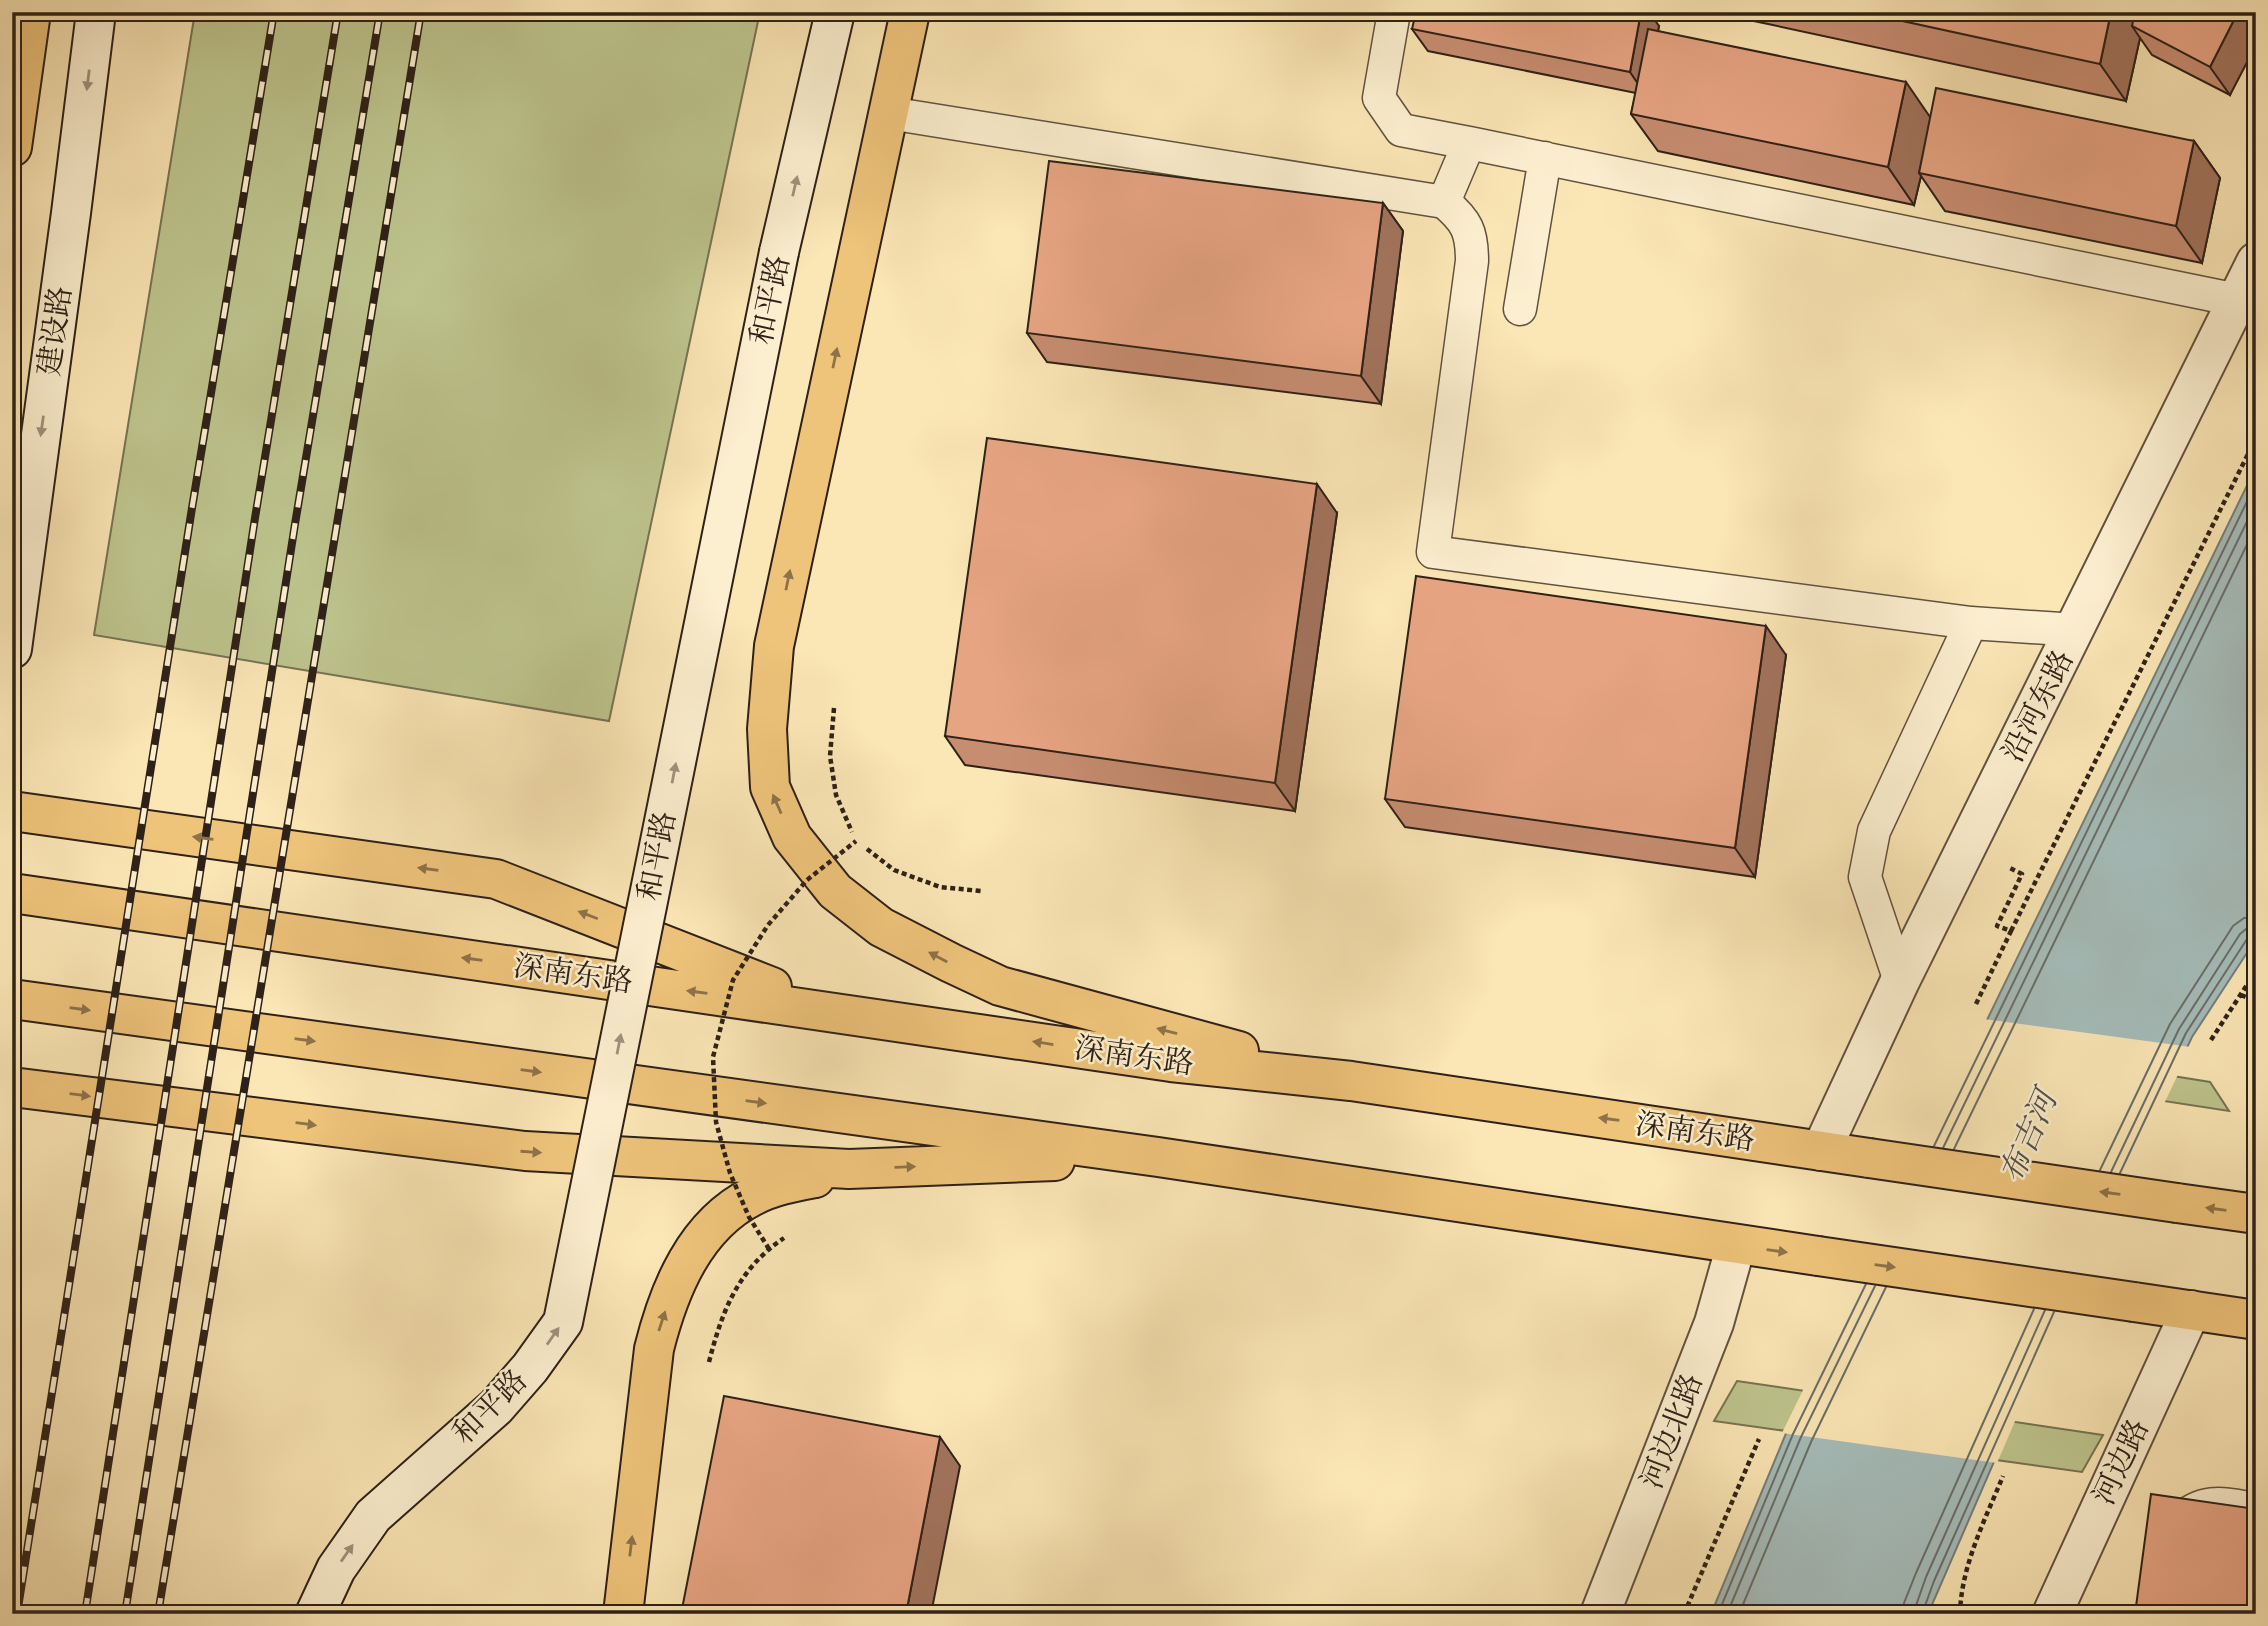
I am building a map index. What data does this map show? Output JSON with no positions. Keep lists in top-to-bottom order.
{
  "streets": {
    "main road": [
      "和平路",
      "建设路",
      "沿河东路",
      "深南东路",
      "河边北路",
      "河边路"
    ]
  },
  "crossings": [
    ["沿河东路", "深南东路"]
  ],
  "one_way": ["和平路", "建设路"],
  "water": ["布吉河"]
}
